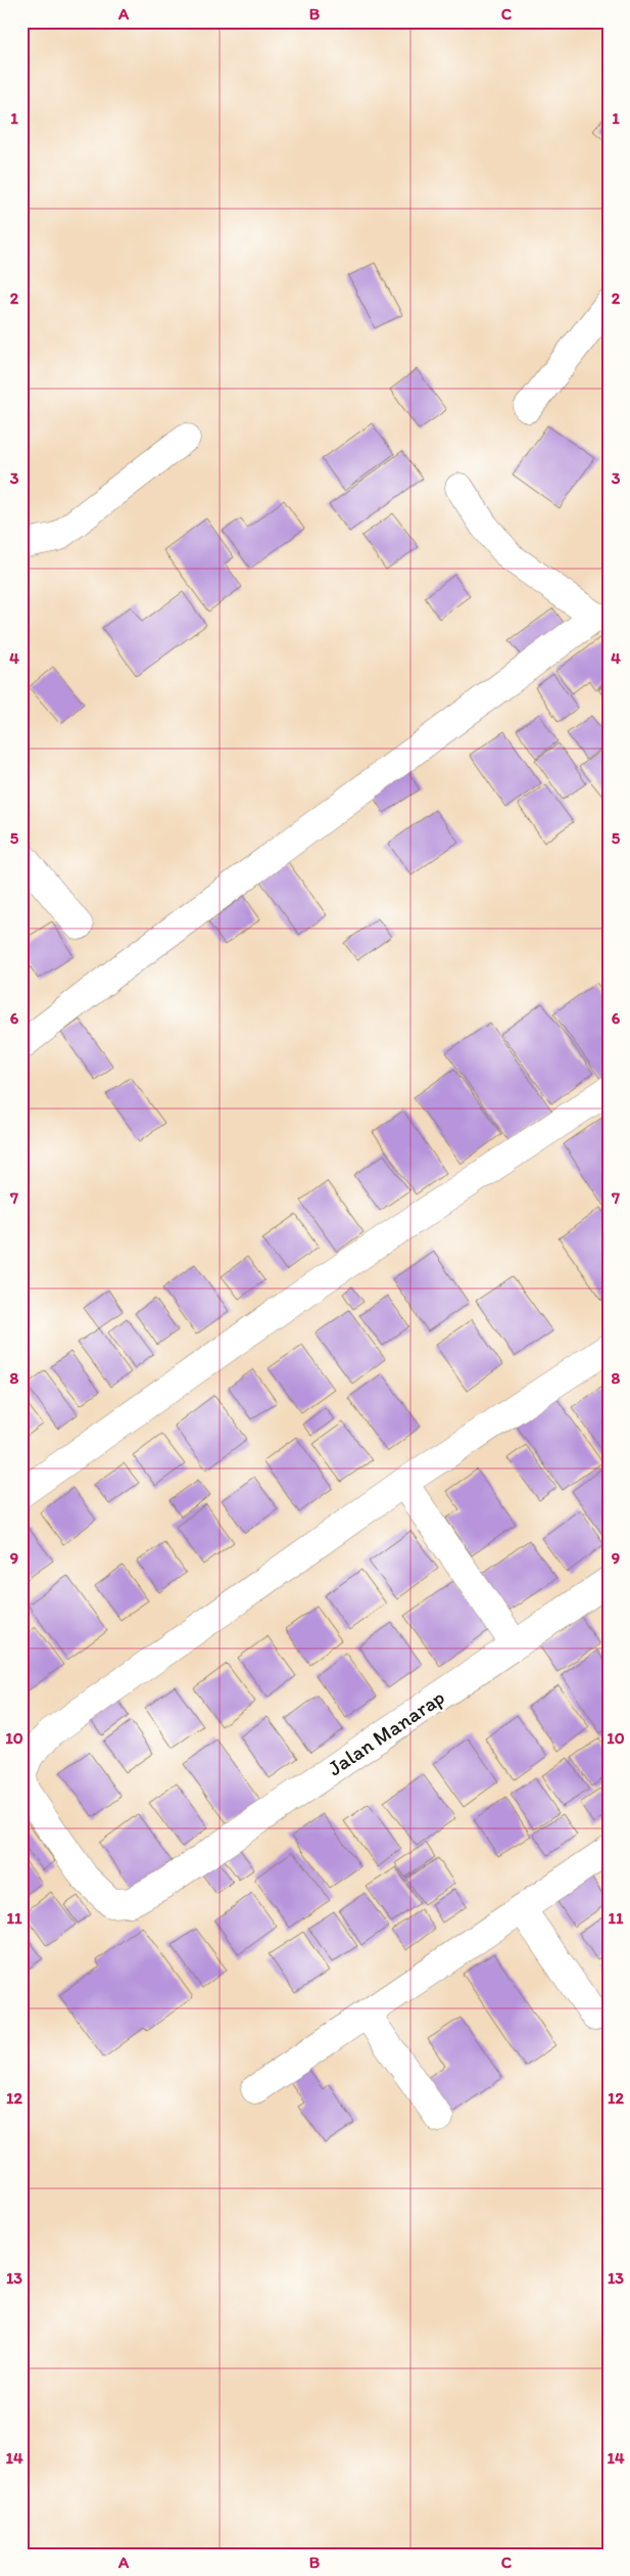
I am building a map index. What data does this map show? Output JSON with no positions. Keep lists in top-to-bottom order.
{
  "streets": {
    "street": ["Jalan Manarap"]
  },
  "grid": {
    "columns": ["A", "B", "C"],
    "rows": [
      "1",
      "2",
      "3",
      "4",
      "5",
      "6",
      "7",
      "8",
      "9",
      "10",
      "11",
      "12",
      "13",
      "14"
    ]
  }
}
